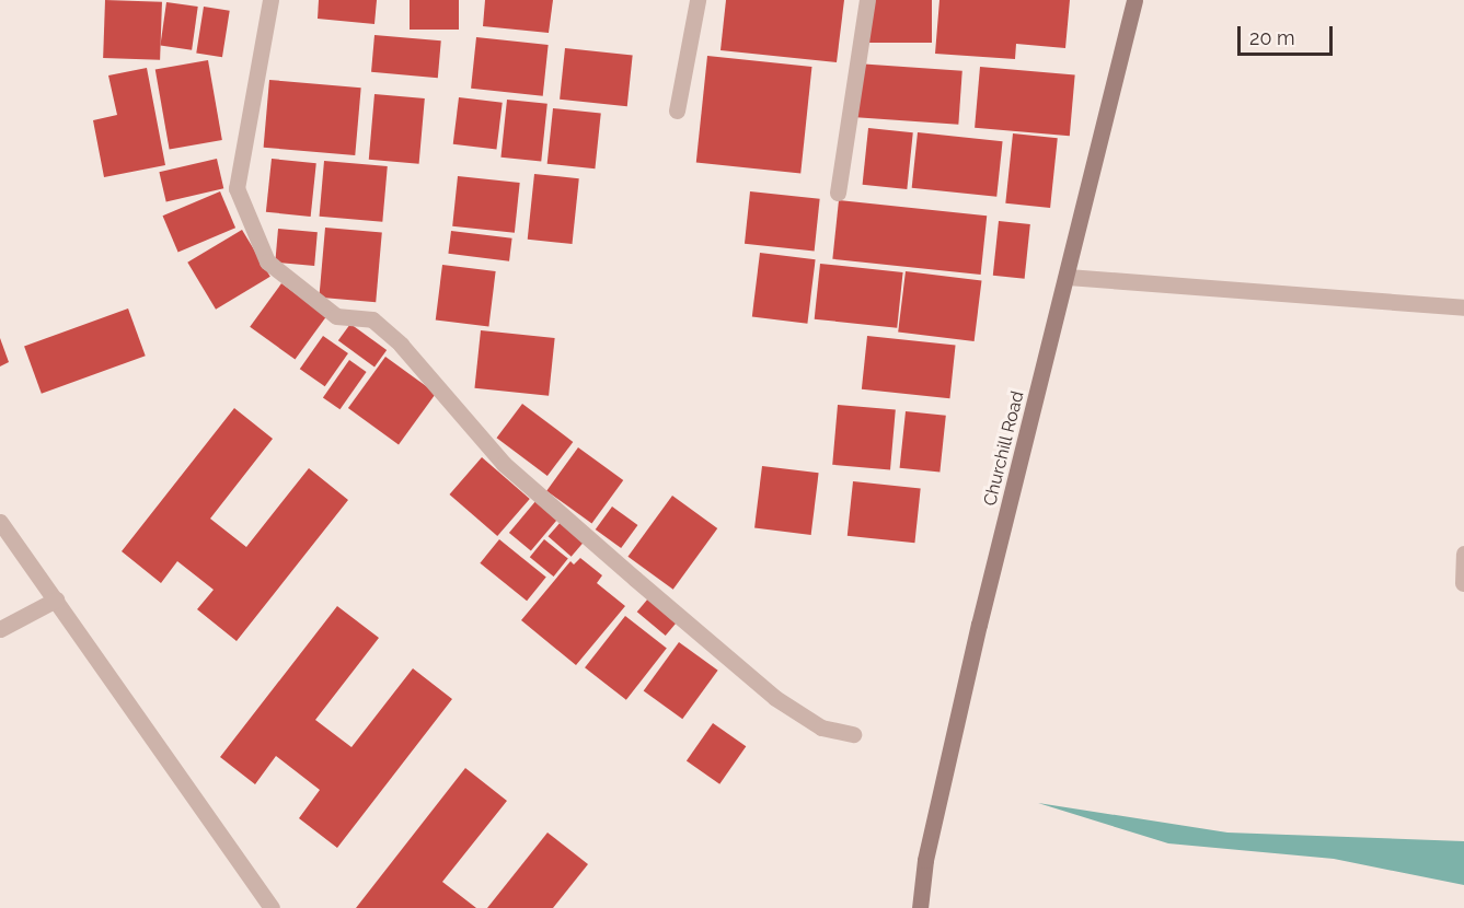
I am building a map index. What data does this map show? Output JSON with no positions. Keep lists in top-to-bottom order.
{
  "streets": {
    "street": ["Churchill Road"]
  },
  "scale_bar": "20 m"
}
